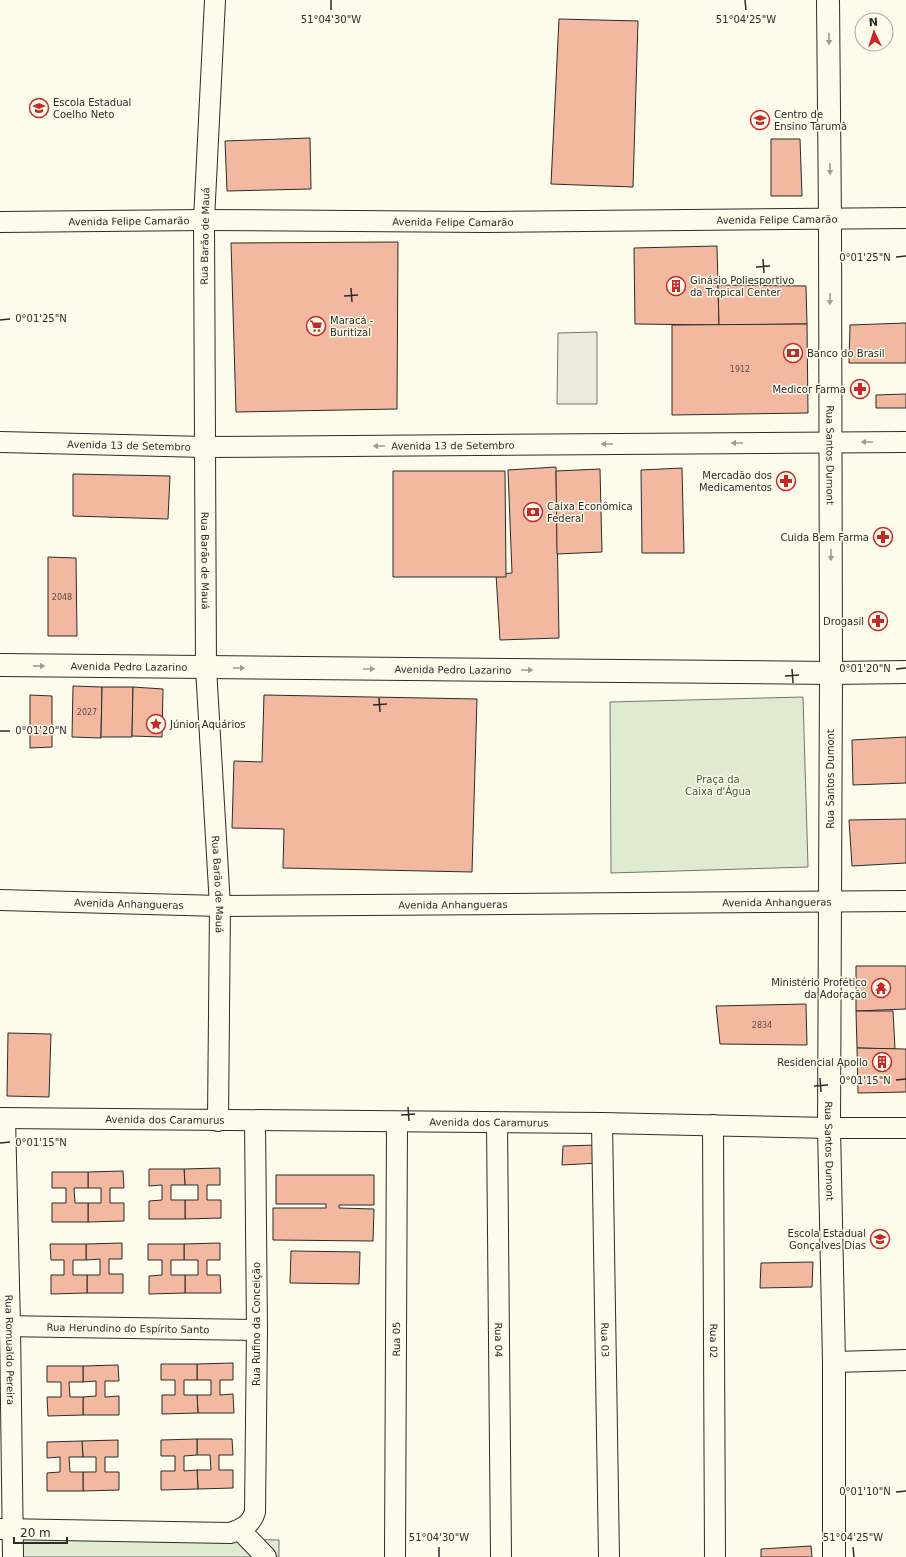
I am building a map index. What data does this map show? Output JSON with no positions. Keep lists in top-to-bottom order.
{
  "streets": {
    "main road": ["Rua Santos Dumont", "Avenida Pedro Lazarino"],
    "street": [
      "Avenida Felipe Camarão",
      "Rua Barão de Mauá",
      "Avenida 13 de Setembro",
      "Avenida Anhangueras",
      "Avenida dos Caramurus",
      "Rua Rufino da Conceição",
      "Rua Herundino do Espírito Santo",
      "Rua 05",
      "Rua 04",
      "Rua 03",
      "Rua 02",
      "Rua Romualdo Pereira"
    ]
  },
  "crossings": [
    ["Avenida Felipe Camarão", "Rua Barão de Mauá"],
    ["Avenida Felipe Camarão", "Rua Santos Dumont"],
    ["Rua Barão de Mauá", "Avenida 13 de Setembro"],
    ["Rua Barão de Mauá", "Avenida Pedro Lazarino"],
    ["Rua Barão de Mauá", "Avenida Anhangueras"],
    ["Rua Barão de Mauá", "Avenida dos Caramurus"],
    ["Avenida 13 de Setembro", "Rua Santos Dumont"],
    ["Rua Santos Dumont", "Avenida Pedro Lazarino"],
    ["Rua Santos Dumont", "Avenida Anhangueras"],
    ["Rua Santos Dumont", "Avenida dos Caramurus"],
    ["Avenida dos Caramurus", "Rua Rufino da Conceição"],
    ["Avenida dos Caramurus", "Rua 05"],
    ["Avenida dos Caramurus", "Rua 04"],
    ["Avenida dos Caramurus", "Rua 03"],
    ["Avenida dos Caramurus", "Rua 02"],
    ["Avenida dos Caramurus", "Rua Romualdo Pereira"],
    ["Rua Rufino da Conceição", "Rua Herundino do Espírito Santo"],
    ["Rua Herundino do Espírito Santo", "Rua Romualdo Pereira"]
  ],
  "one_way": ["Avenida 13 de Setembro", "Rua Santos Dumont", "Avenida Pedro Lazarino"],
  "parks": ["Praça da Caixa d'Água"],
  "places": {
    "school or university": ["Escola Estadual Coelho Neto", "Centro de Ensino Tarumã", "Escola Estadual Gonçalves Dias"],
    "building": ["Ginásio Poliesportivo da Tropical Center", "Residencial Apollo"],
    "supermarket": ["Maracá - Buritizal"],
    "bank": ["Banco do Brasil", "Caixa Econômica Federal"],
    "pharmacy": [
      "Medicor Farma",
      "Mercadão dos Medicamentos",
      "Cuida Bem Farma",
      "Drogasil"
    ],
    "place": ["Júnior Aquários"],
    "temple": ["Ministério Profético da Adoração"]
  },
  "house_numbers": [
    "1912",
    "2048",
    "2027",
    "2834"
  ],
  "scale_bar": "20 m",
  "north": "top",
  "coordinates": [
    "51°04'30\"W",
    "51°04'25\"W",
    "0°01'25\"N",
    "0°01'20\"N",
    "0°01'15\"N",
    "0°01'10\"N"
  ]
}
